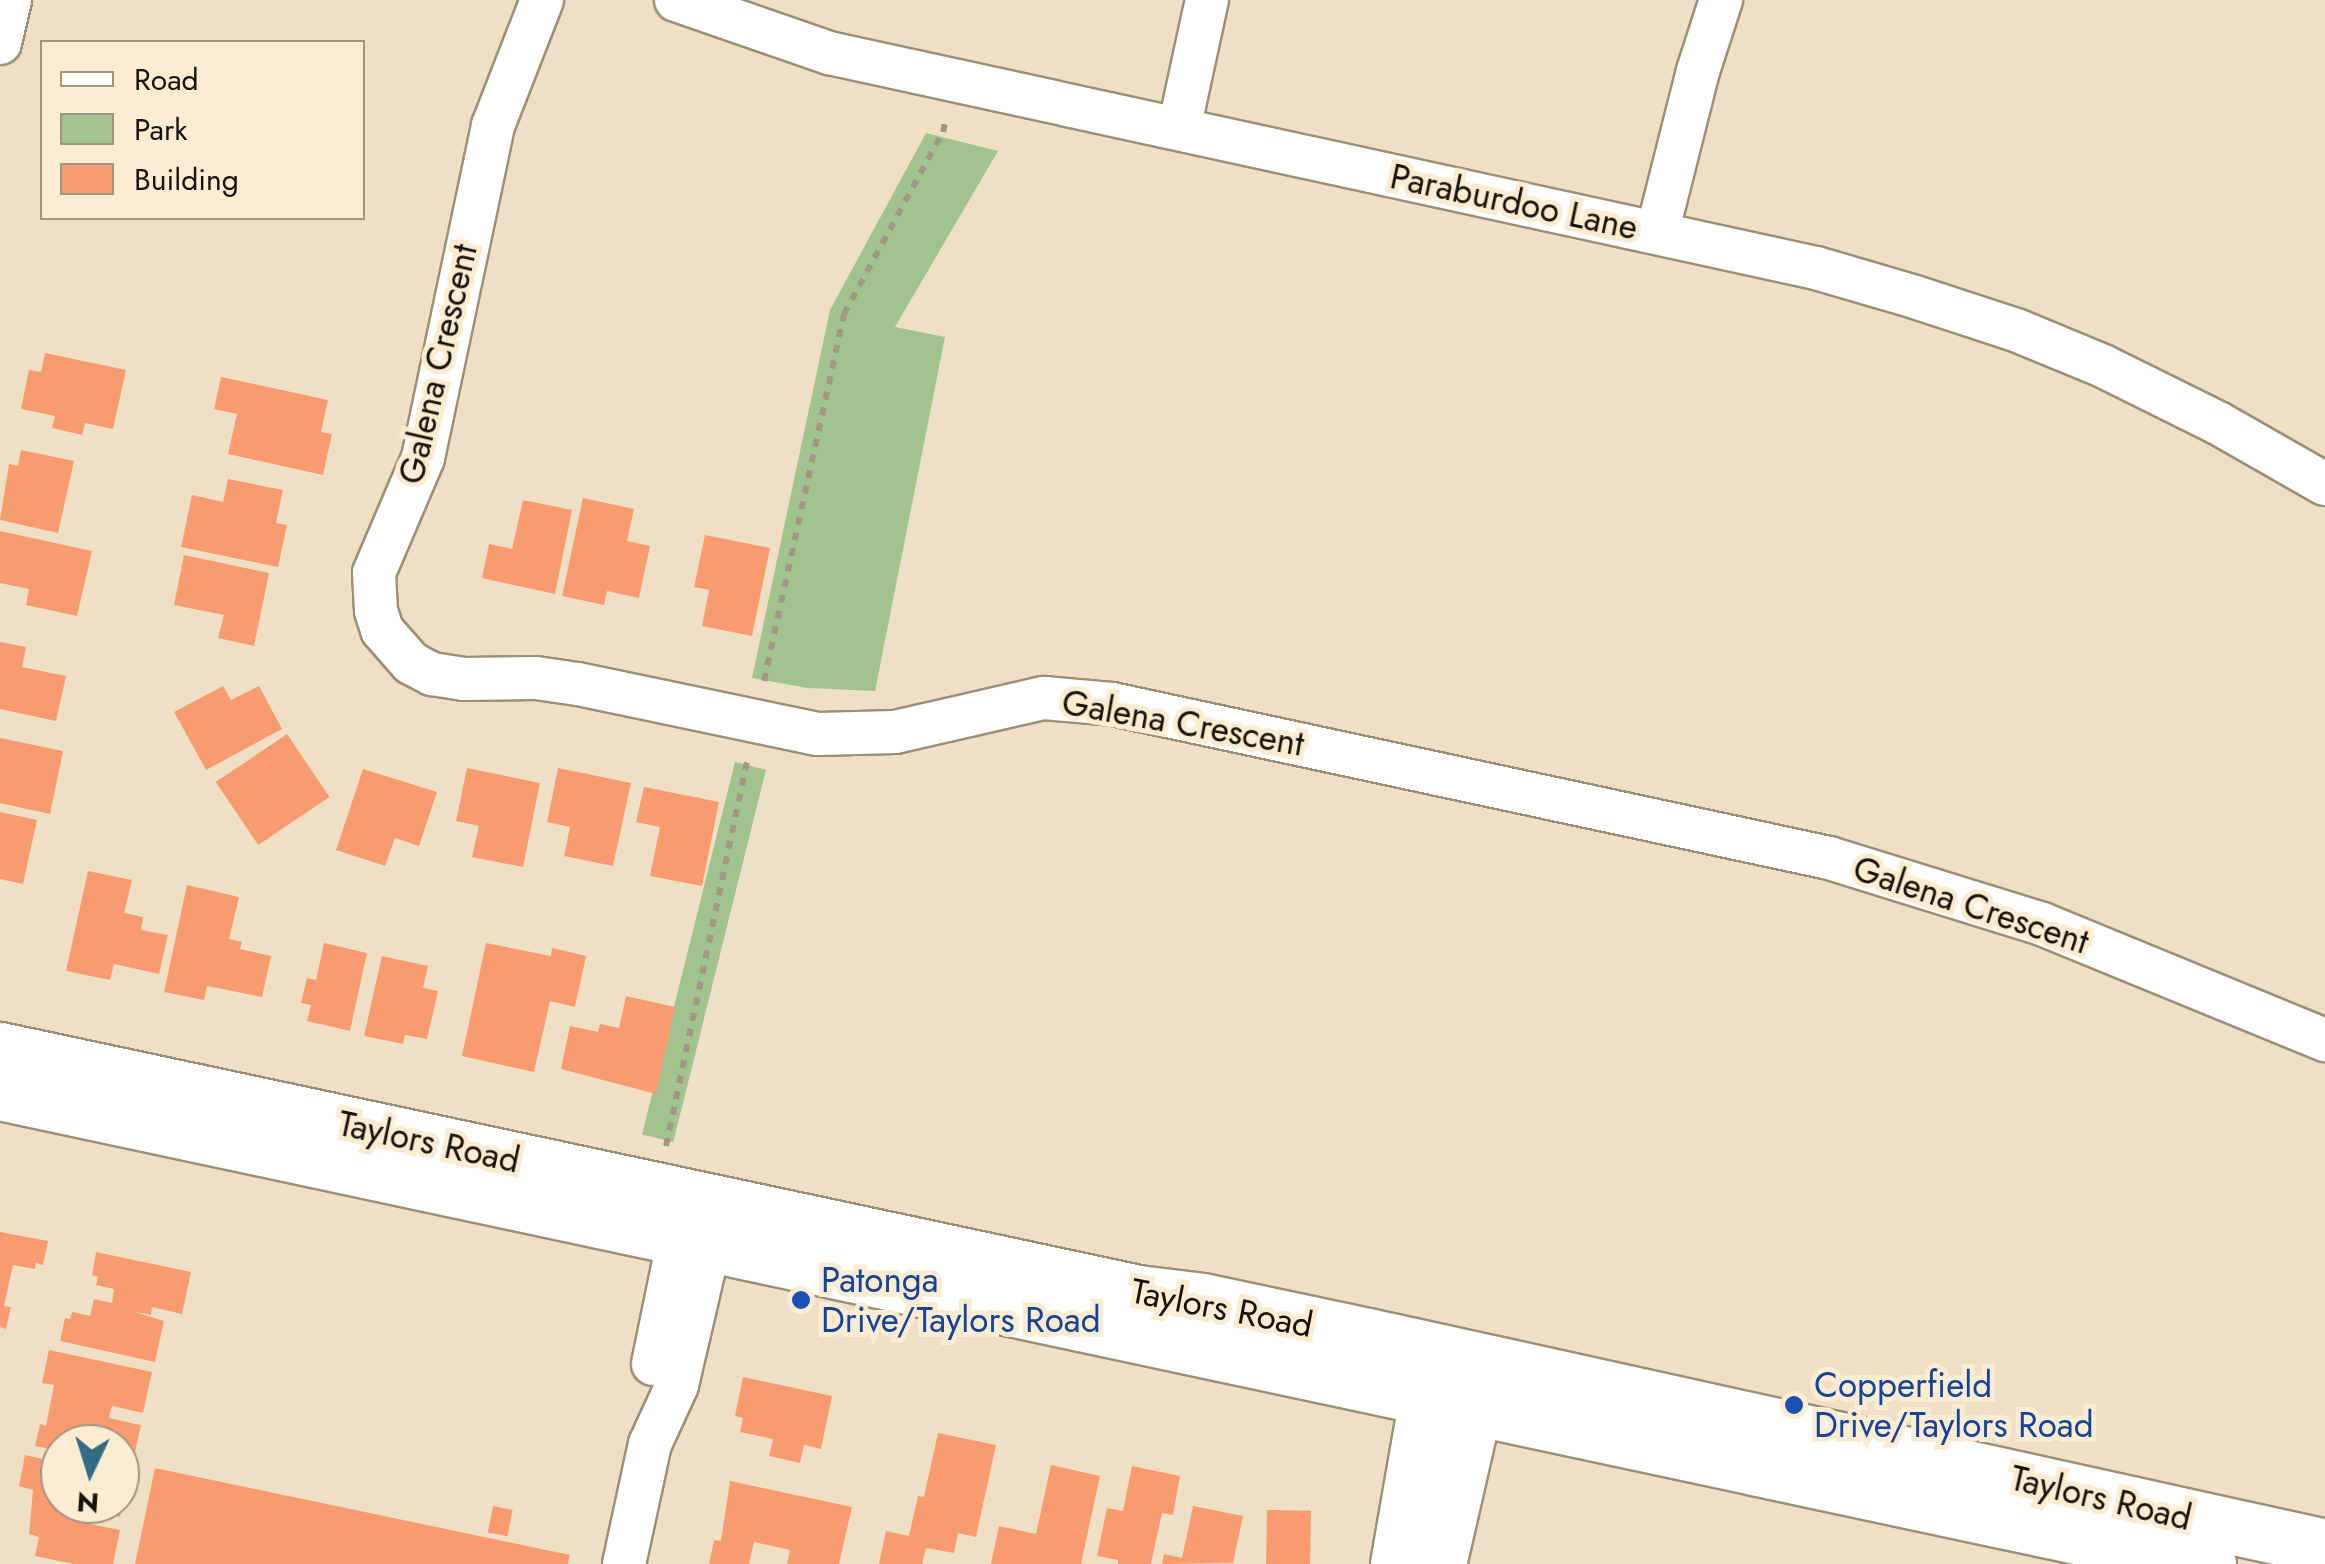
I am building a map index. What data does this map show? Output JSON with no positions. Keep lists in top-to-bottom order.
{
  "streets": {
    "main road": ["Taylors Road"],
    "street": ["Paraburdoo Lane", "Galena Crescent"]
  },
  "places": ["Patonga Drive/Taylors Road", "Copperfield Drive/Taylors Road"],
  "legend": ["Road", "Park", "Building"],
  "north": "bottom"
}
